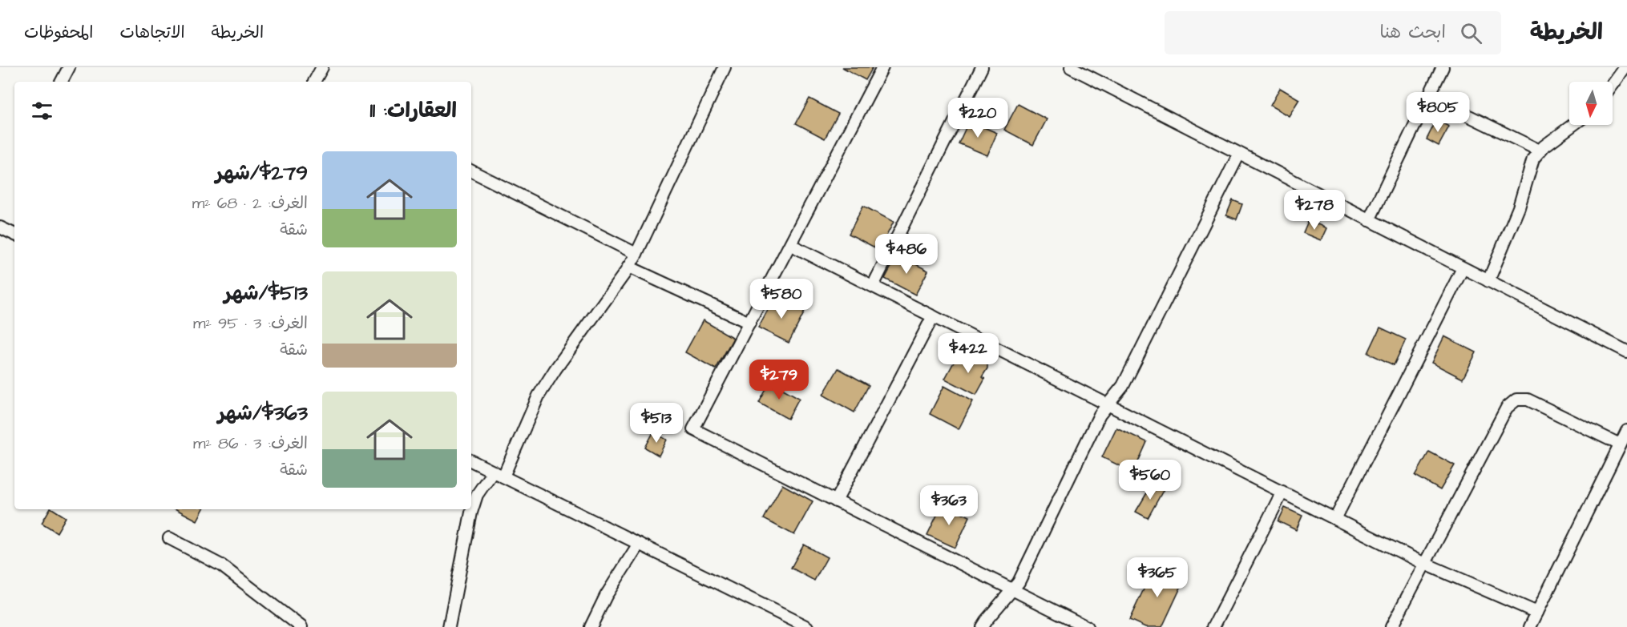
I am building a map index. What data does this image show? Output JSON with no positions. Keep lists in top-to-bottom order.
{
  "north": "bottom",
  "page": {
    "header": "الخريطة",
    "search": "ابحث هنا",
    "nav": ["الخريطة", "الاتجاهات", "المحفوظات"],
    "heading": "العقارات: 11",
    "price": [
      "$805",
      "$220",
      "$278",
      "$486",
      "$580",
      "$422",
      "$279",
      "$513",
      "$560",
      "$363",
      "$365"
    ],
    "list": [
      {
        "name": "$279/شهر",
        "note": "الغرف: 2 · 68 m² · شقة"
      },
      {
        "name": "$513/شهر",
        "note": "الغرف: 3 · 95 m² · شقة"
      },
      {
        "name": "$363/شهر",
        "note": "الغرف: 3 · 86 m² · شقة"
      }
    ]
  }
}
